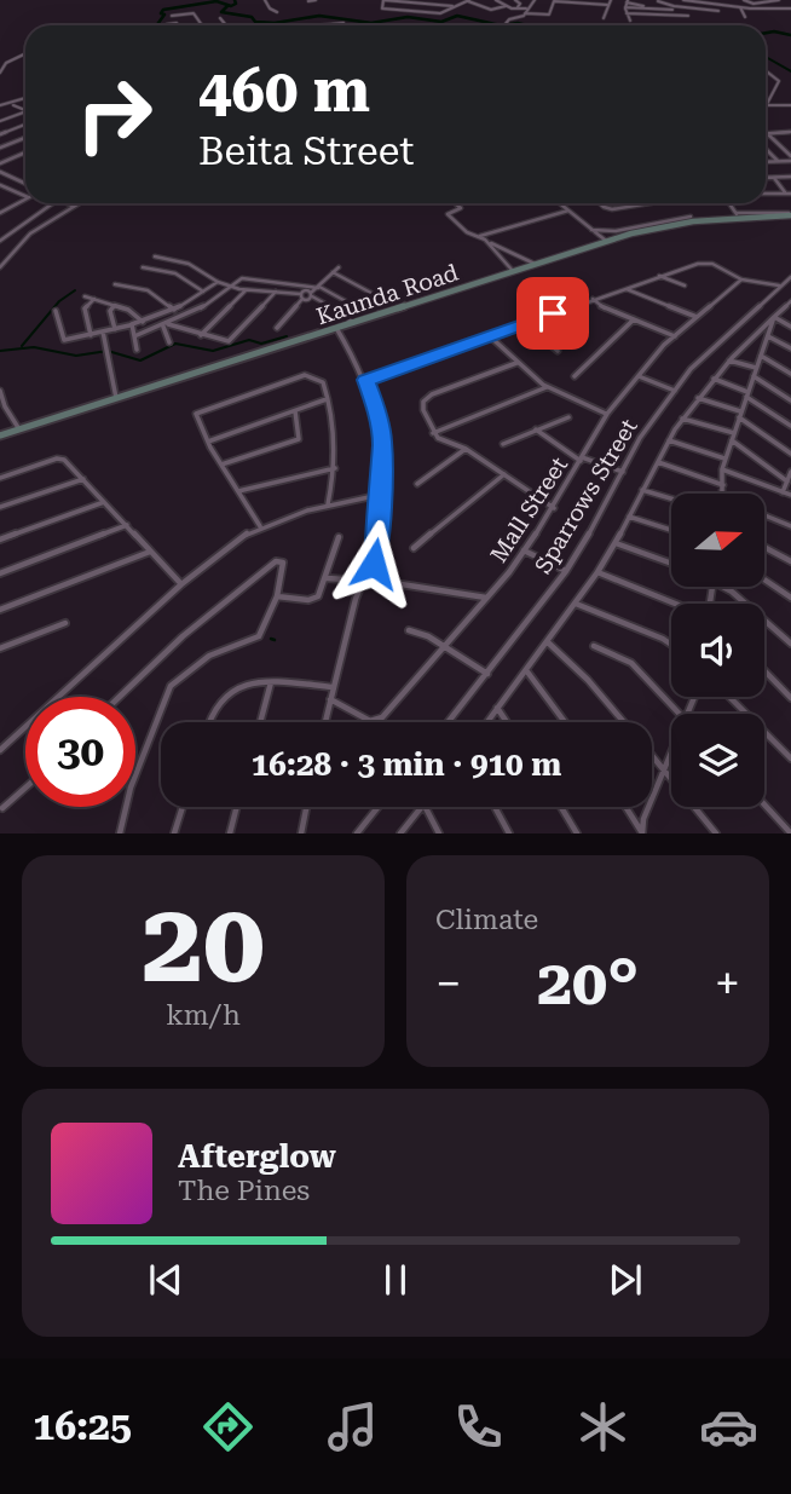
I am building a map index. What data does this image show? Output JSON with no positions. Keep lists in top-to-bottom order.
{
  "streets": {
    "main road": ["Kaunda Road"],
    "street": ["Sparrows Street", "Mall Street"]
  },
  "north": "right",
  "page": {
    "turn": ["460 m", "Beita Street"],
    "limit": "30",
    "trip": "16:28 · 3 min · 910 m",
    "tile": [
      ["20", "km/h"],
      "Climate"
    ],
    "heat": ["−", "20°", "+"],
    "song": ["Afterglow", "The Pines"],
    "tabs": "16:25"
  }
}
